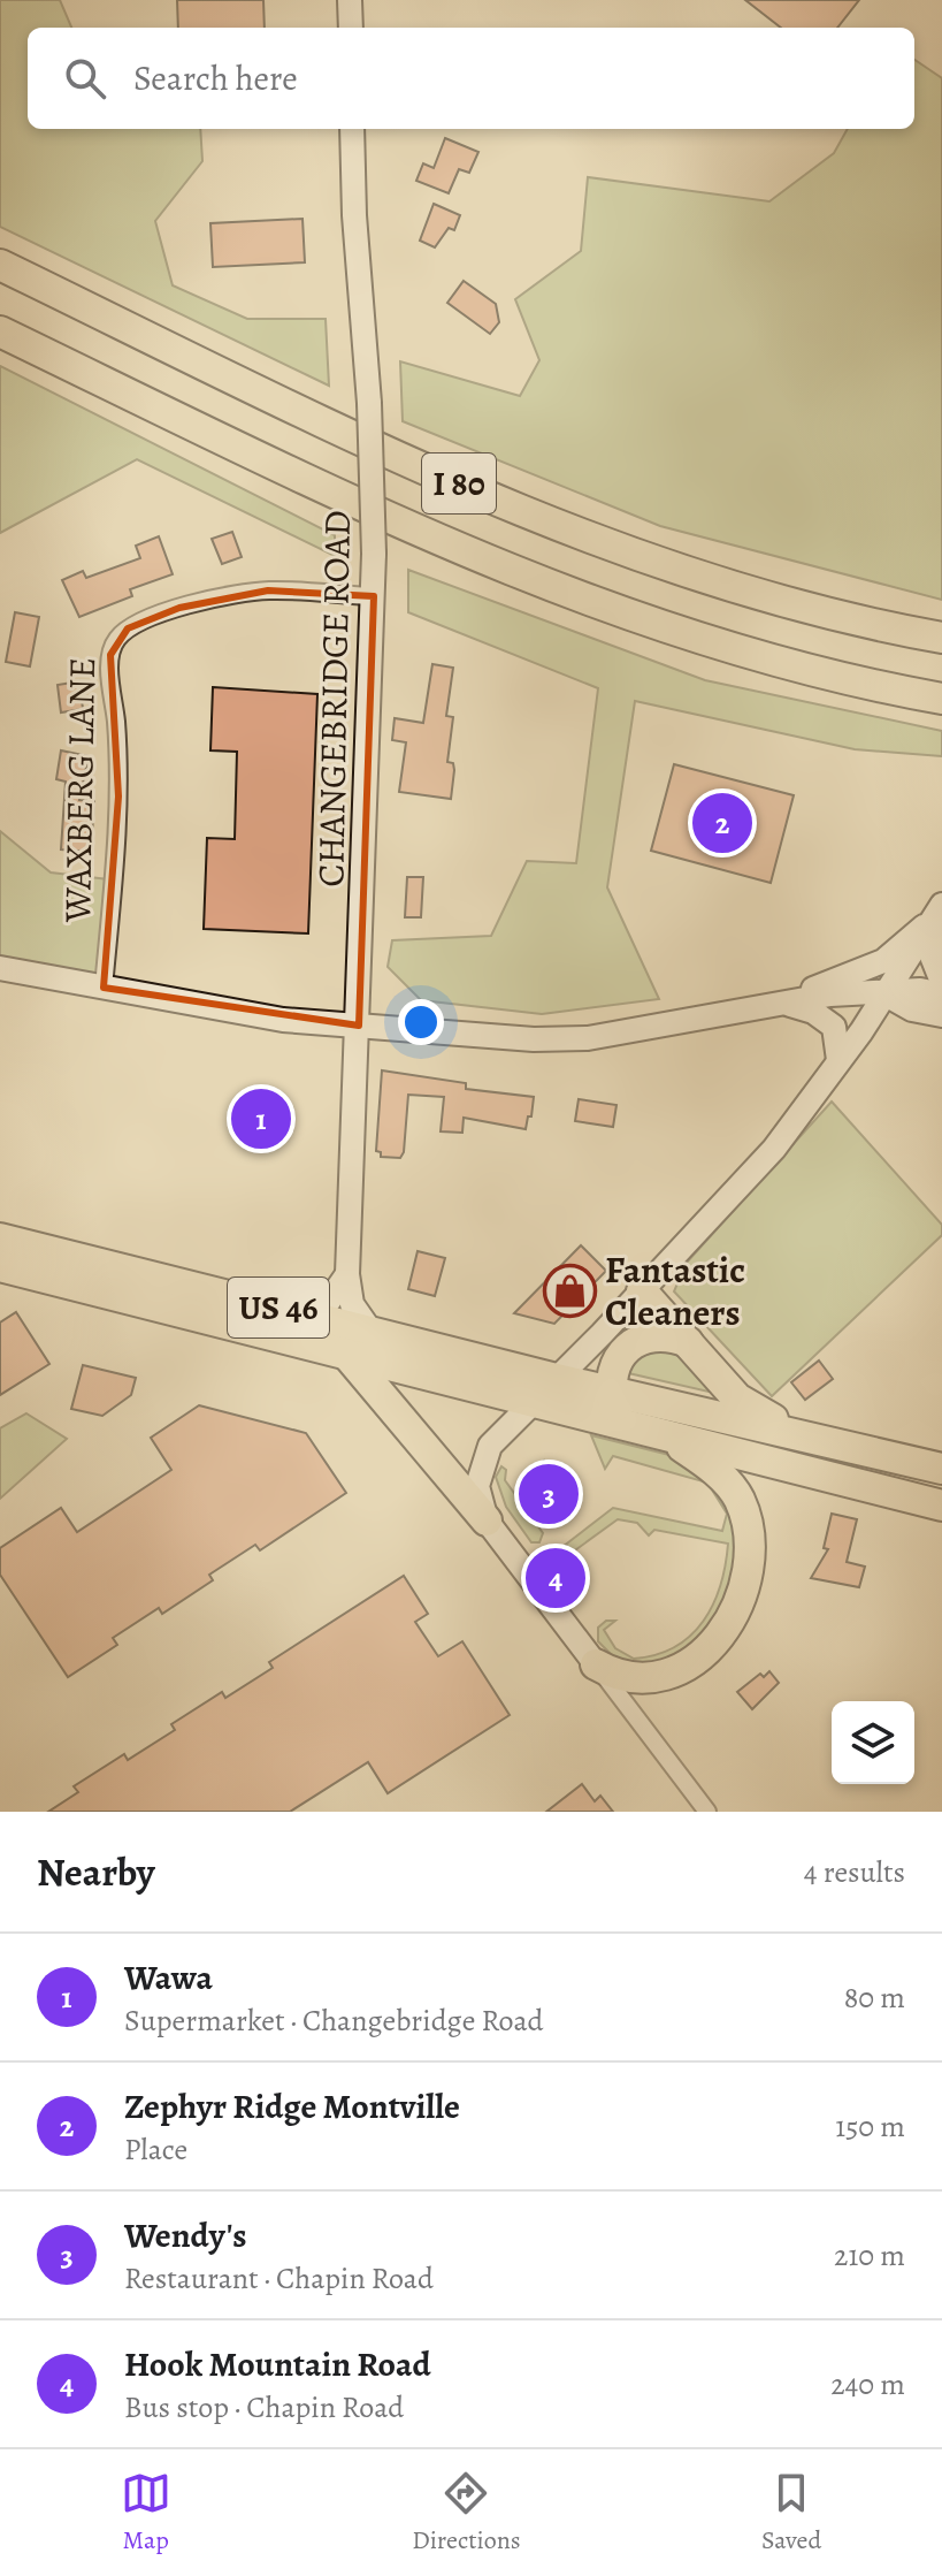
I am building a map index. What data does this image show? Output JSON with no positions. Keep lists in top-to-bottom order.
{
  "streets": {
    "highway": ["I 80", "US 46"],
    "main road": ["CHANGEBRIDGE ROAD"],
    "street": ["WAXBERG LANE"]
  },
  "crossings": [
    ["CHANGEBRIDGE ROAD", "WAXBERG LANE"],
    ["CHANGEBRIDGE ROAD", "US 46"]
  ],
  "places": {
    "shop": ["Fantastic Cleaners"]
  },
  "page": {
    "search": "Search here",
    "pins": [
      "2",
      "1",
      "3",
      "4"
    ],
    "heading": ["Nearby", "4 results"],
    "list": [
      {
        "mark": "1",
        "name": "Wawa",
        "note": "Supermarket · Changebridge Road",
        "value": "80 m"
      },
      {
        "mark": "2",
        "name": "Zephyr Ridge Montville",
        "note": "Place",
        "value": "150 m"
      },
      {
        "mark": "3",
        "name": "Wendy's",
        "note": "Restaurant · Chapin Road",
        "value": "210 m"
      },
      {
        "mark": "4",
        "name": "Hook Mountain Road",
        "note": "Bus stop · Chapin Road",
        "value": "240 m"
      }
    ],
    "nav": ["Map", "Directions", "Saved"]
  }
}
